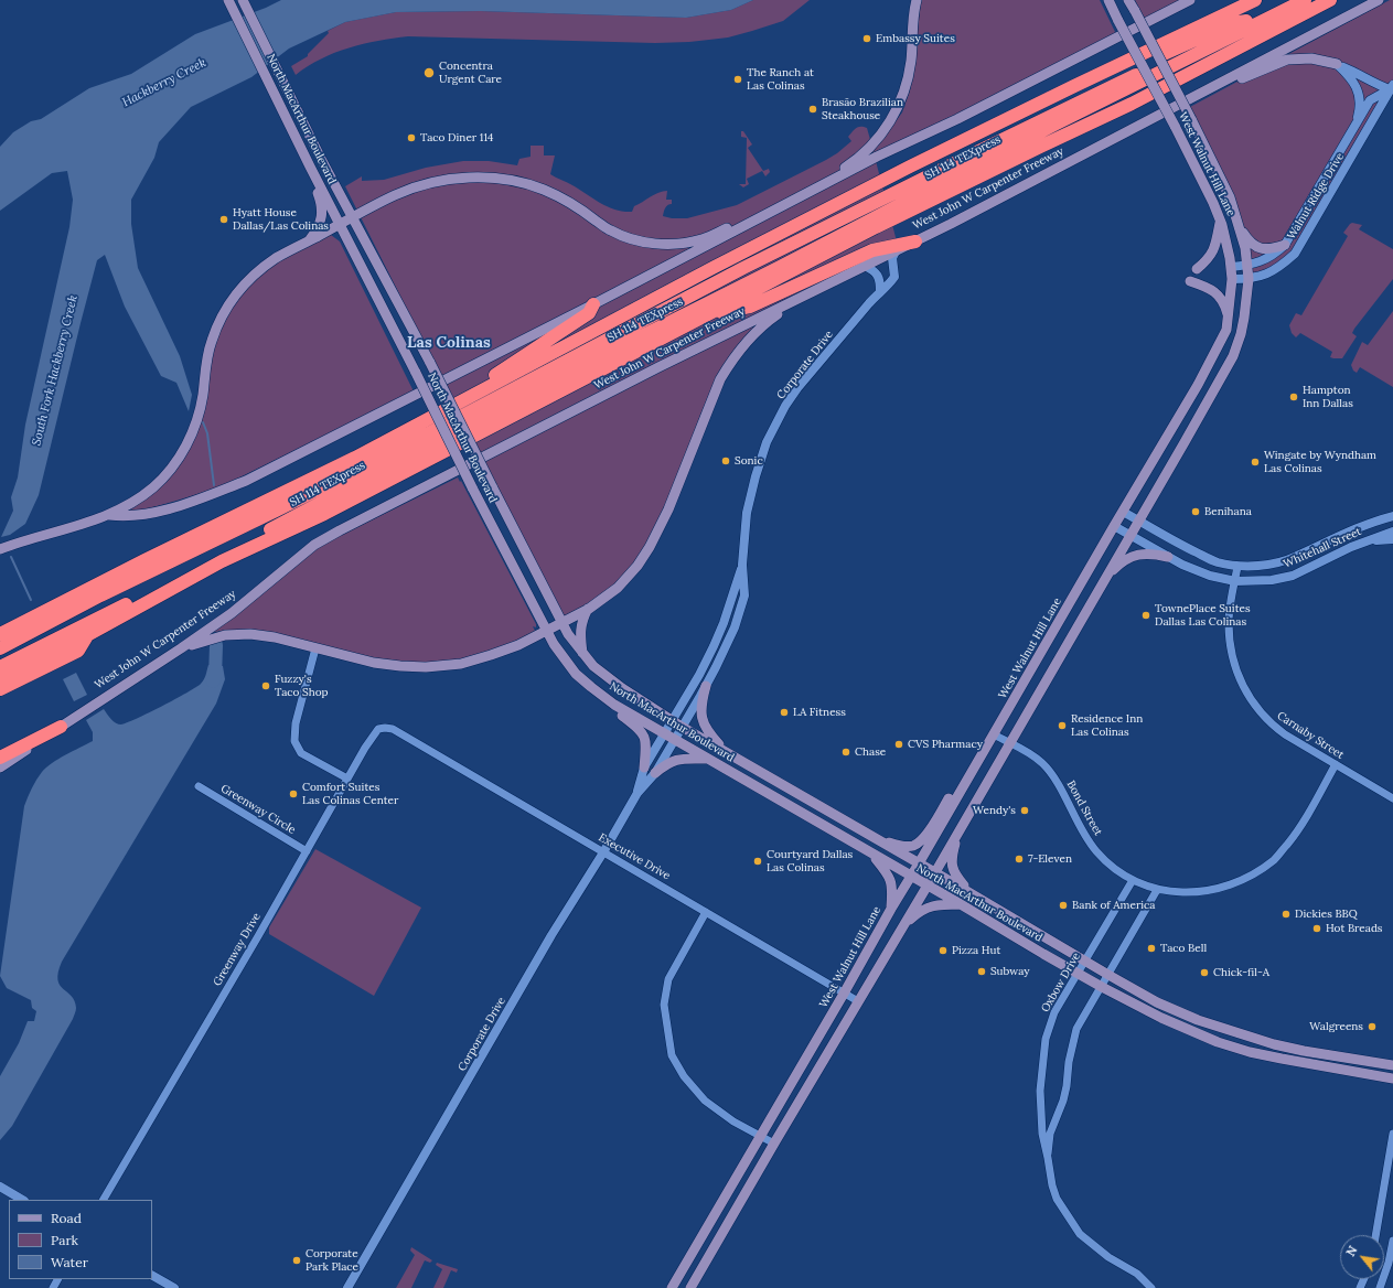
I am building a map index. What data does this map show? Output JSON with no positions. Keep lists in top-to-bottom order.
{
  "streets": {
    "highway": ["SH 114 TEXpress", "West John W Carpenter Freeway"],
    "main road": ["North MacArthur Boulevard", "West Walnut Hill Lane"],
    "street": [
      "Walnut Ridge Drive",
      "Corporate Drive",
      "Whitehall Street",
      "Carnaby Street",
      "Bond Street",
      "Greenway Circle",
      "Executive Drive",
      "Greenway Drive",
      "Oxbow Drive"
    ]
  },
  "crossings": [
    ["North MacArthur Boulevard", "West Walnut Hill Lane"],
    ["North MacArthur Boulevard", "Corporate Drive"],
    ["North MacArthur Boulevard", "Oxbow Drive"],
    ["West Walnut Hill Lane", "Walnut Ridge Drive"],
    ["West Walnut Hill Lane", "Whitehall Street"],
    ["West Walnut Hill Lane", "Bond Street"],
    ["West Walnut Hill Lane", "Executive Drive"],
    ["West John W Carpenter Freeway", "Corporate Drive"],
    ["Corporate Drive", "Executive Drive"],
    ["Whitehall Street", "Carnaby Street"],
    ["Carnaby Street", "Bond Street"],
    ["Bond Street", "Oxbow Drive"],
    ["Greenway Circle", "Greenway Drive"],
    ["Executive Drive", "Greenway Drive"]
  ],
  "districts": ["Las Colinas"],
  "water": ["Hackberry Creek", "South Fork Hackberry Creek"],
  "places": [
    "Embassy Suites",
    "Concentra Urgent Care",
    "The Ranch at Las Colinas",
    "Brasão Brazilian Steakhouse",
    "Taco Diner 114",
    "Hyatt House Dallas/Las Colinas",
    "Hampton Inn Dallas",
    "Sonic",
    "Wingate by Wyndham Las Colinas",
    "Benihana",
    "TownePlace Suites Dallas Las Colinas",
    "Fuzzy's Taco Shop",
    "LA Fitness",
    "Residence Inn Las Colinas",
    "CVS Pharmacy",
    "Chase",
    "Comfort Suites Las Colinas Center",
    "Wendy's",
    "7-Eleven",
    "Courtyard Dallas Las Colinas",
    "Bank of America",
    "Dickies BBQ",
    "Hot Breads",
    "Taco Bell",
    "Pizza Hut",
    "Subway",
    "Chick-fil-A",
    "Walgreens",
    "Corporate Park Place"
  ],
  "legend": ["Road", "Park", "Water"],
  "north": "top left"
}
